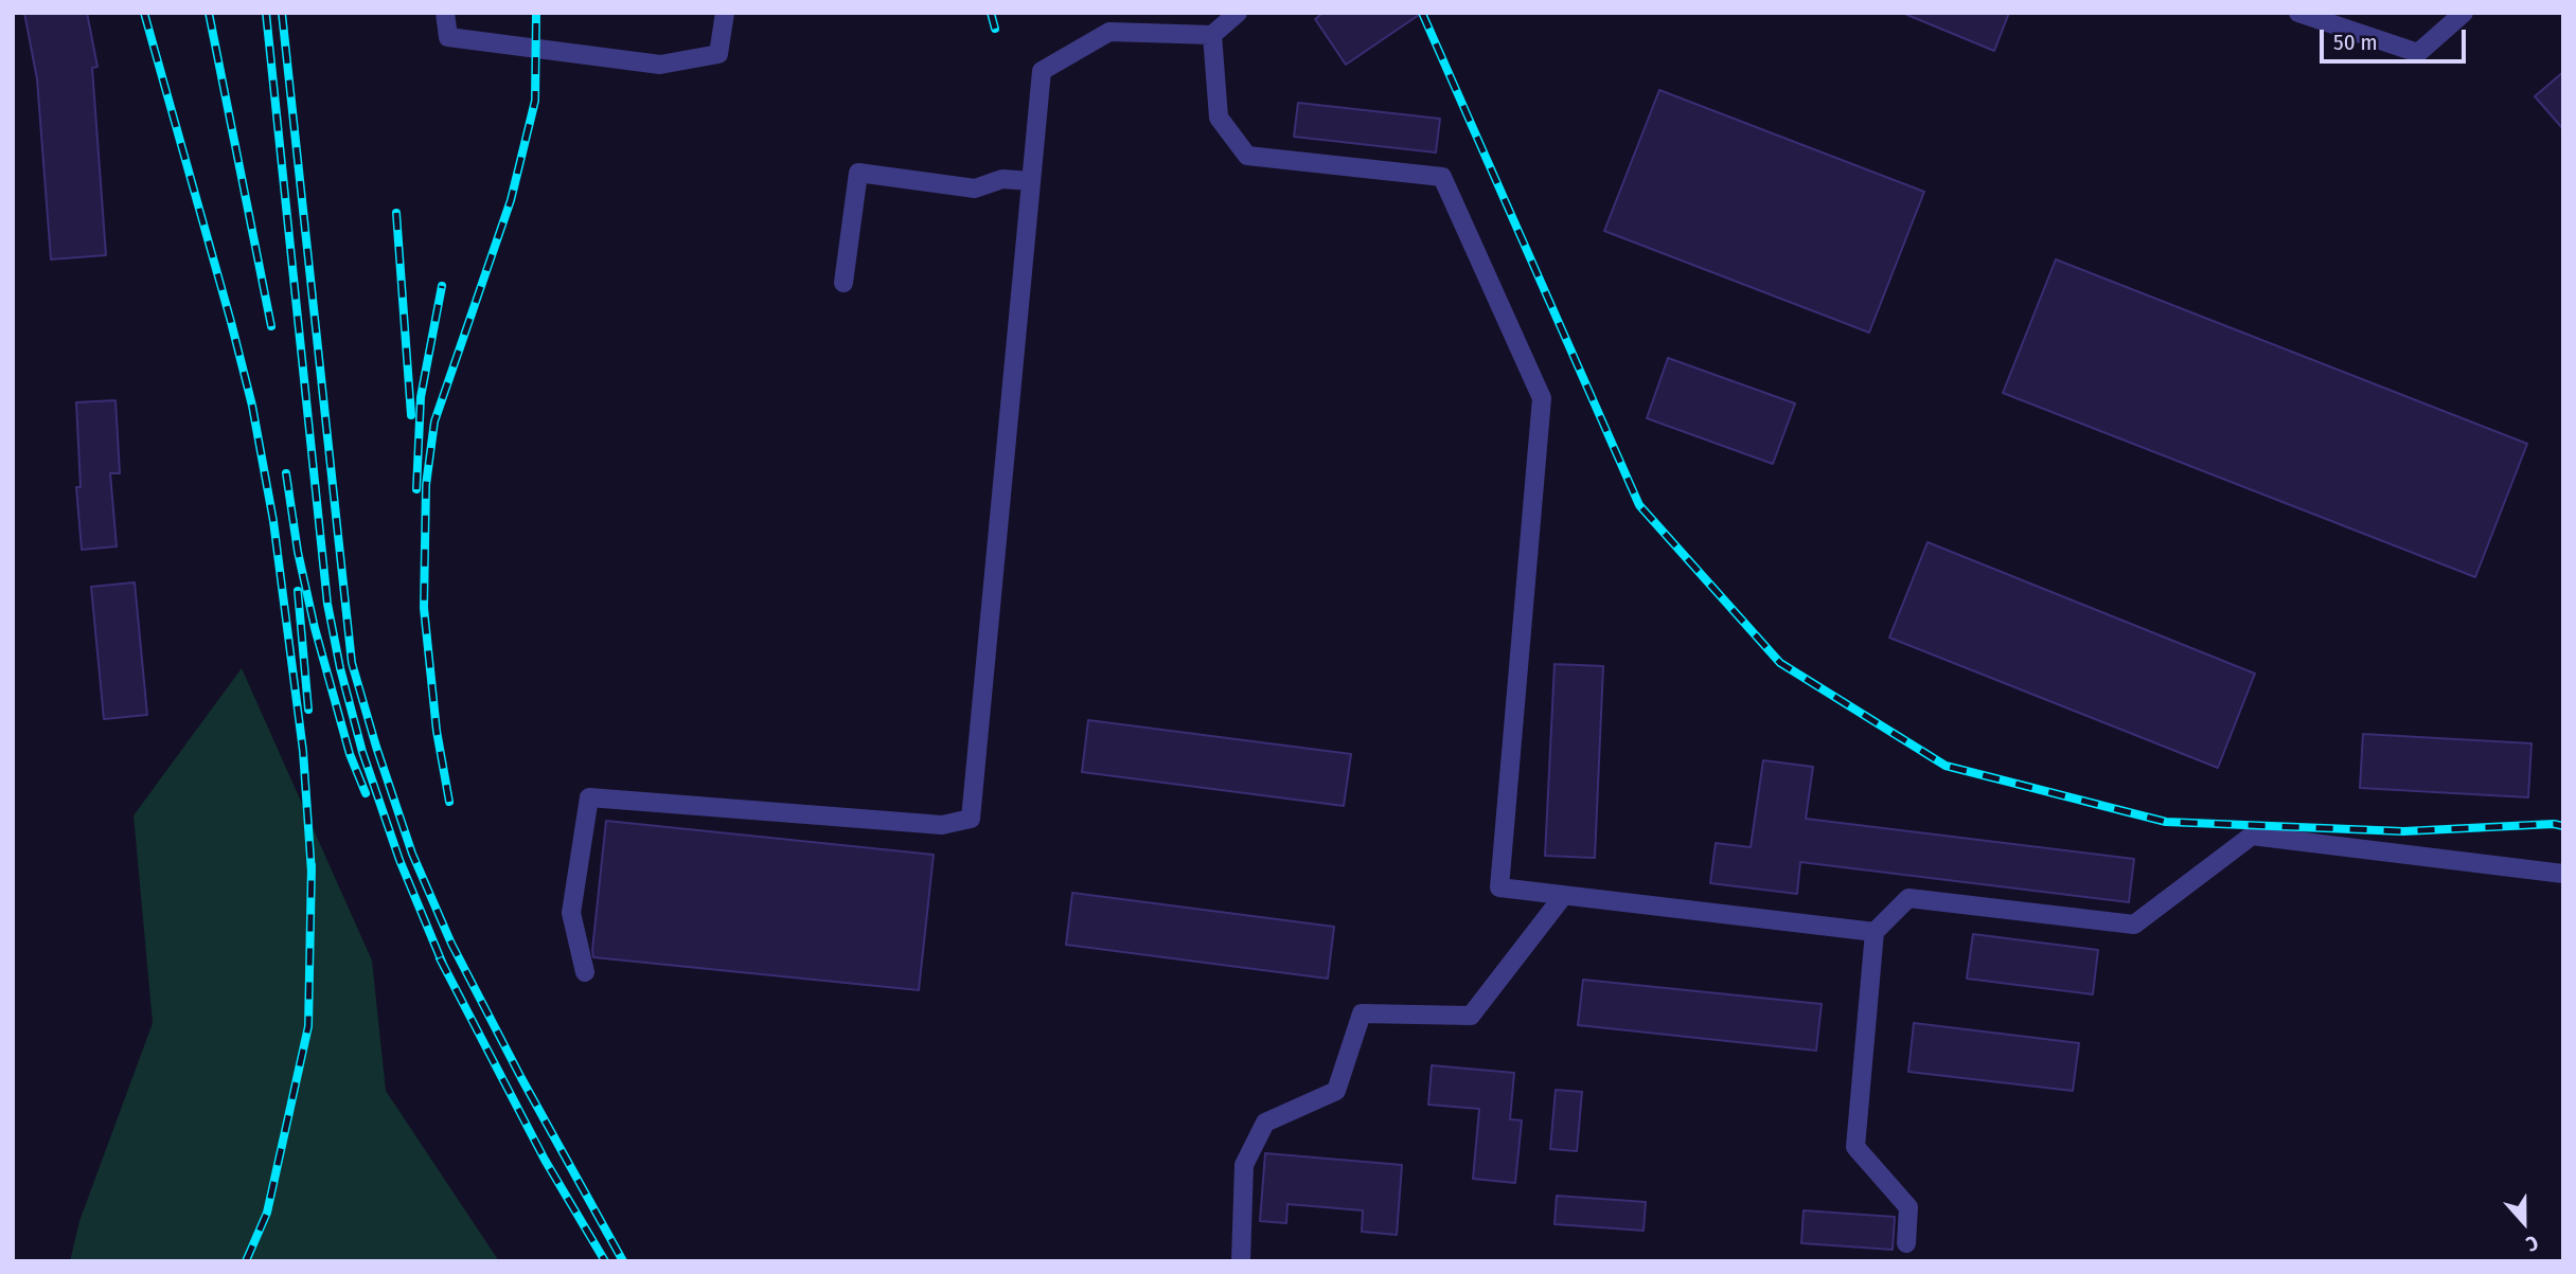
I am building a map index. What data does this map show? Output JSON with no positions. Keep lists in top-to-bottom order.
{
  "scale_bar": "50 m",
  "north": "bottom"
}
